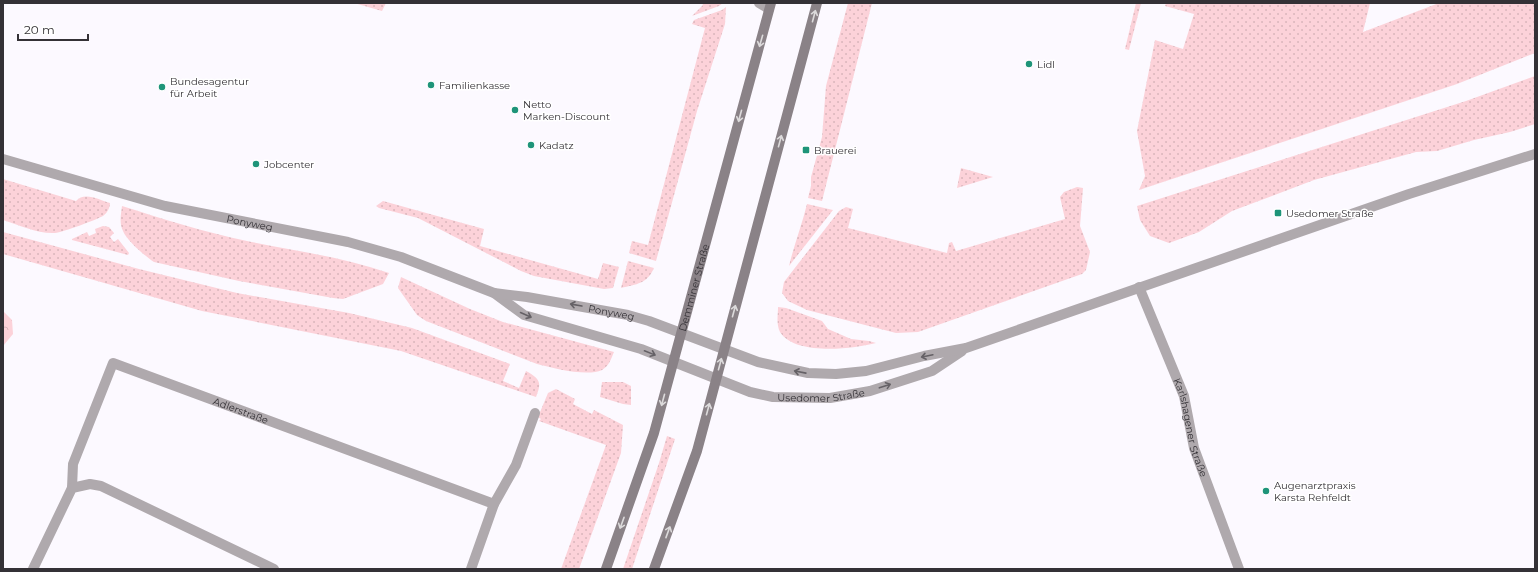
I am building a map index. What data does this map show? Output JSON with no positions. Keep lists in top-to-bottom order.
{
  "streets": {
    "main road": ["Demminer Straße"],
    "street": [
      "Ponyweg",
      "Usedomer Straße",
      "Adlerstraße",
      "Karlshagener Straße"
    ]
  },
  "crossings": [
    ["Ponyweg", "Demminer Straße"],
    ["Ponyweg", "Usedomer Straße"],
    ["Demminer Straße", "Usedomer Straße"],
    ["Usedomer Straße", "Karlshagener Straße"]
  ],
  "places": {
    "other": [
      "Lidl",
      "Familienkasse",
      "Bundesagentur für Arbeit",
      "Netto Marken-Discount",
      "Kadatz",
      "Jobcenter",
      "Augenarztpraxis Karsta Rehfeldt"
    ],
    "transit": ["Brauerei", "Usedomer Straße"]
  },
  "scale_bar": "20 m"
}
